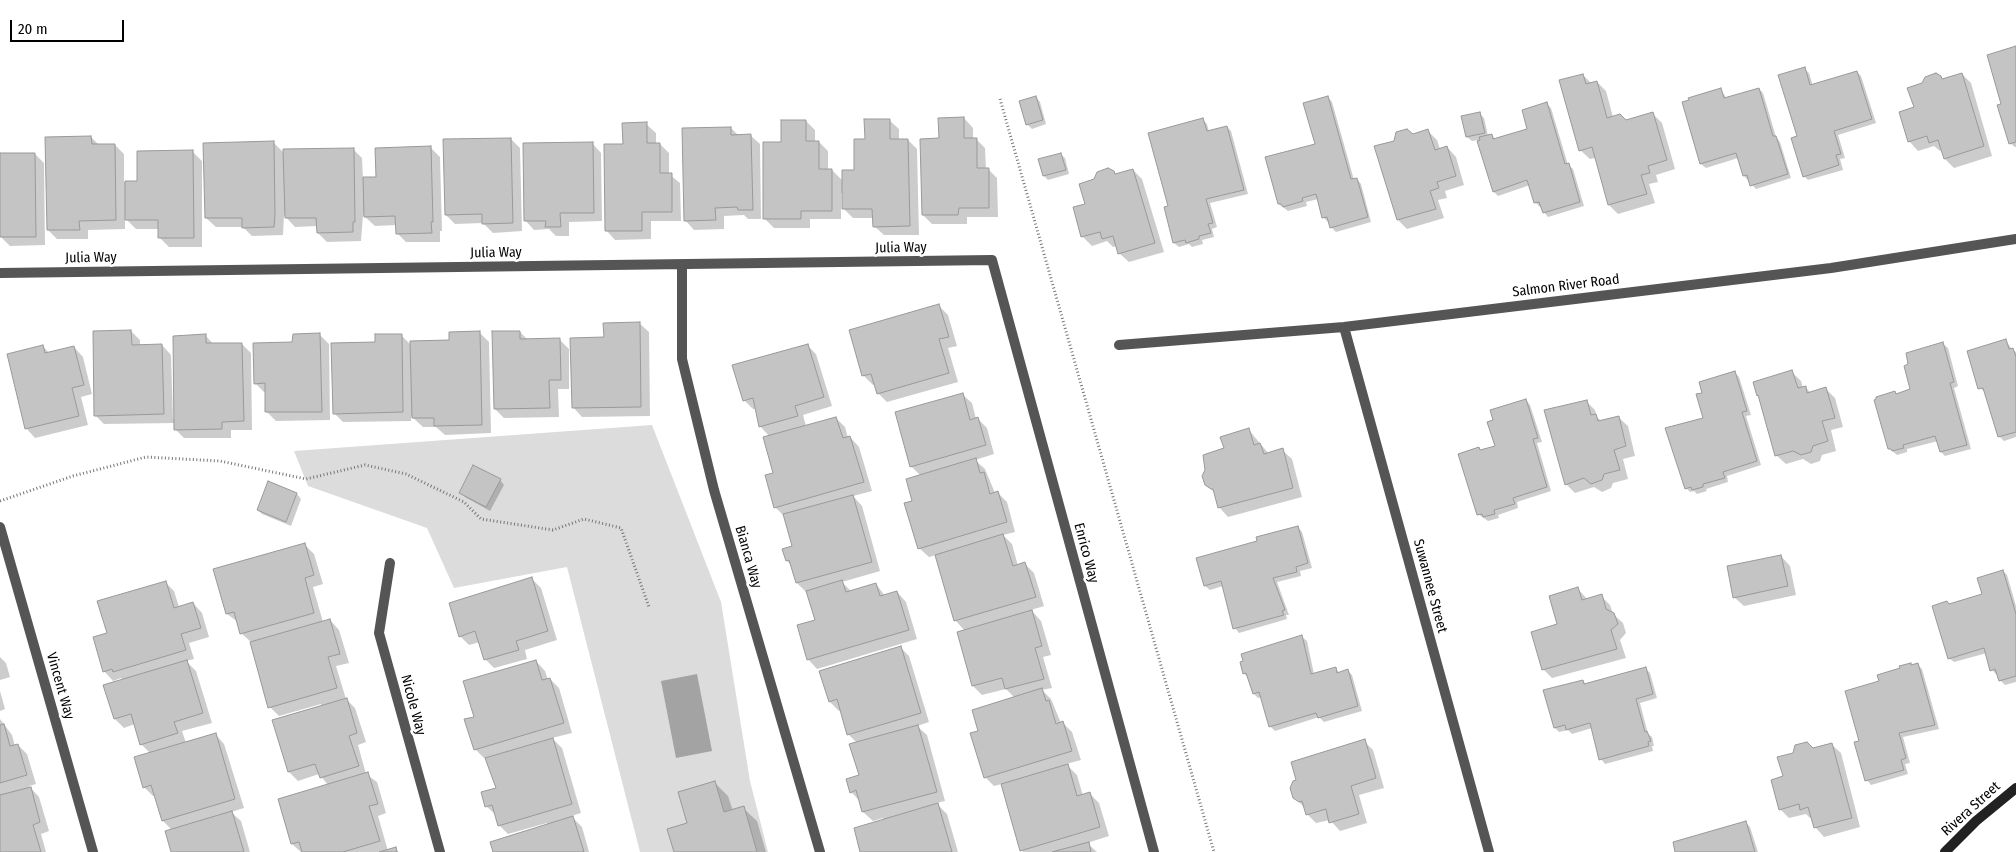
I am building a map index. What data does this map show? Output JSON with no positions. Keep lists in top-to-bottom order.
{
  "streets": {
    "street": [
      "Julia Way",
      "Salmon River Road",
      "Enrico Way",
      "Bianca Way",
      "Suwannee Street",
      "Vincent Way",
      "Nicole Way",
      "Rivera Street"
    ]
  },
  "crossings": [
    ["Julia Way", "Enrico Way"],
    ["Julia Way", "Bianca Way"],
    ["Salmon River Road", "Suwannee Street"]
  ],
  "scale_bar": "20 m"
}
